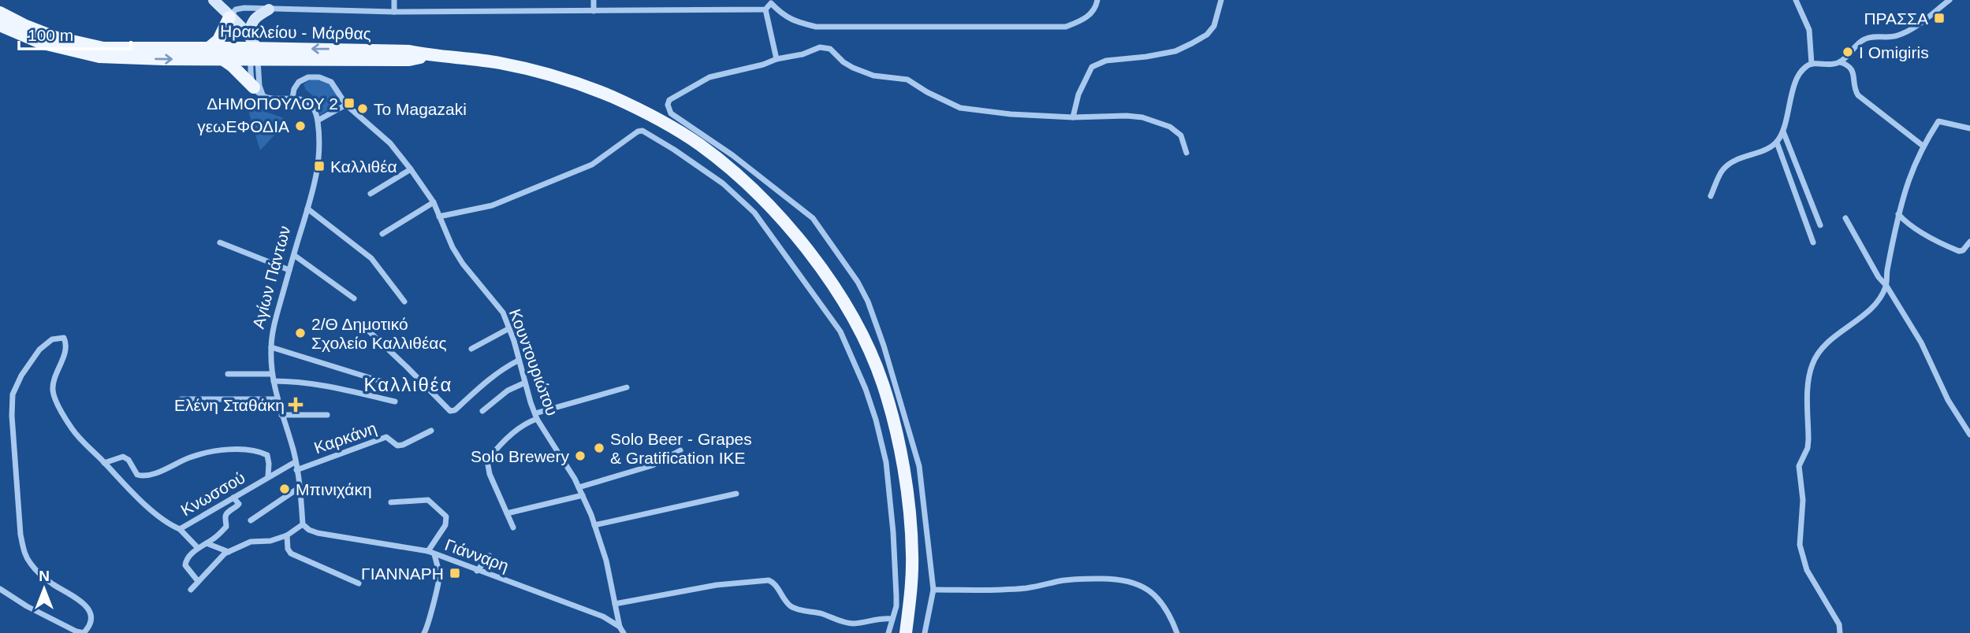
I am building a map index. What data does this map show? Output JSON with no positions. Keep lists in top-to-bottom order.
{
  "streets": {
    "main road": ["Ηρακλείου - Μάρθας"],
    "street": [
      "Αγίων Πάντων",
      "Κουντουριώτου",
      "Καρκάνη",
      "Κνωσσού",
      "Γιάνναρη"
    ]
  },
  "crossings": [
    ["Αγίων Πάντων", "Καρκάνη"],
    ["Αγίων Πάντων", "Κνωσσού"],
    ["Αγίων Πάντων", "Γιάνναρη"],
    ["Κουντουριώτου", "Γιάνναρη"]
  ],
  "districts": ["Καλλιθέα"],
  "places": {
    "transit": [
      "ΠΡΑΣΣΑ",
      "ΔΗΜΟΠΟΥΛΟΥ 2",
      "Καλλιθέα",
      "ΓΙΑΝΝΑΡΗ"
    ],
    "other": [
      "I Omigiris",
      "To Magazaki",
      "γεωΕΦΟΔΙΑ",
      "2/Θ Δημοτικό Σχολείο Καλλιθέας",
      "Solo Beer - Grapes & Gratification IKE",
      "Solo Brewery",
      "Μπινιχάκη"
    ],
    "health": ["Ελένη Σταθάκη"]
  },
  "scale_bar": "100 m",
  "north": "top"
}
